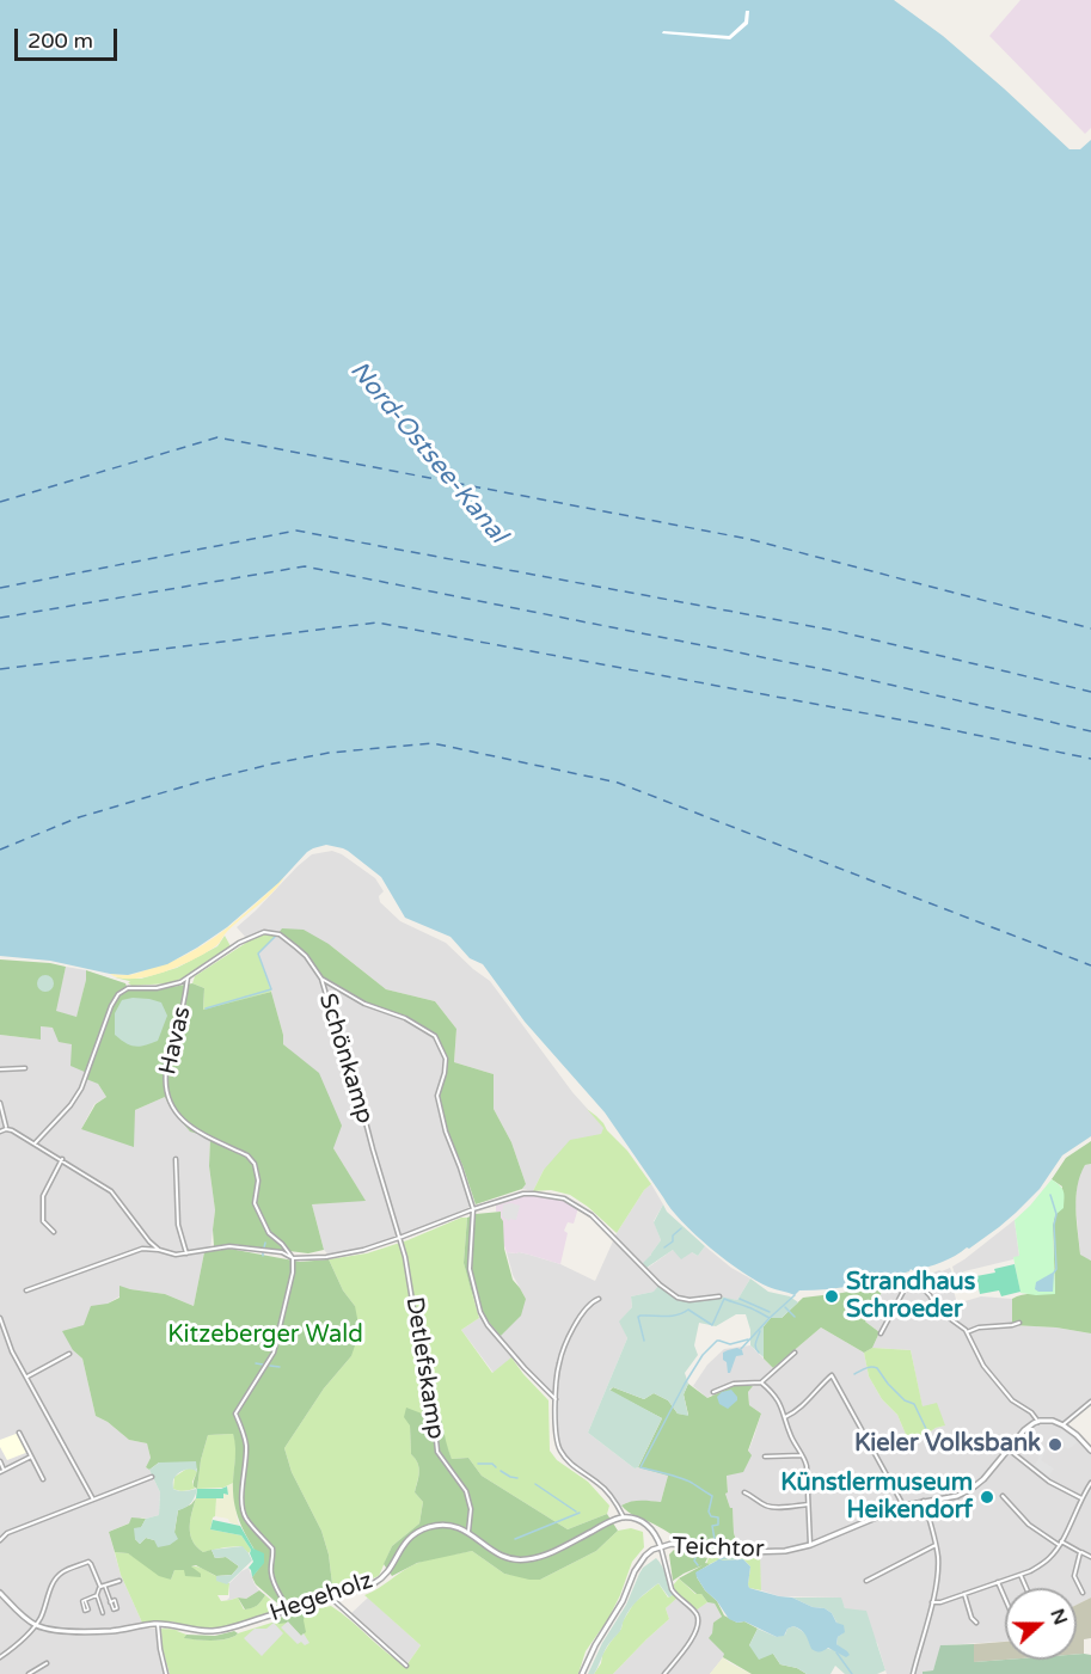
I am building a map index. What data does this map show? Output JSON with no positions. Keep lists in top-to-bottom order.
{
  "streets": {
    "street": [
      "Havas",
      "Schönkamp",
      "Detlefskamp",
      "Teichtor",
      "Hegeholz"
    ]
  },
  "crossings": [
    ["Havas", "Schönkamp"],
    ["Schönkamp", "Detlefskamp"],
    ["Detlefskamp", "Hegeholz"]
  ],
  "water": ["Nord-Ostsee-Kanal"],
  "parks": ["Kitzeberger Wald"],
  "places": ["Strandhaus Schroeder", "Kieler Volksbank", "Künstlermuseum Heikendorf"],
  "scale_bar": "200 m",
  "north": "right"
}
